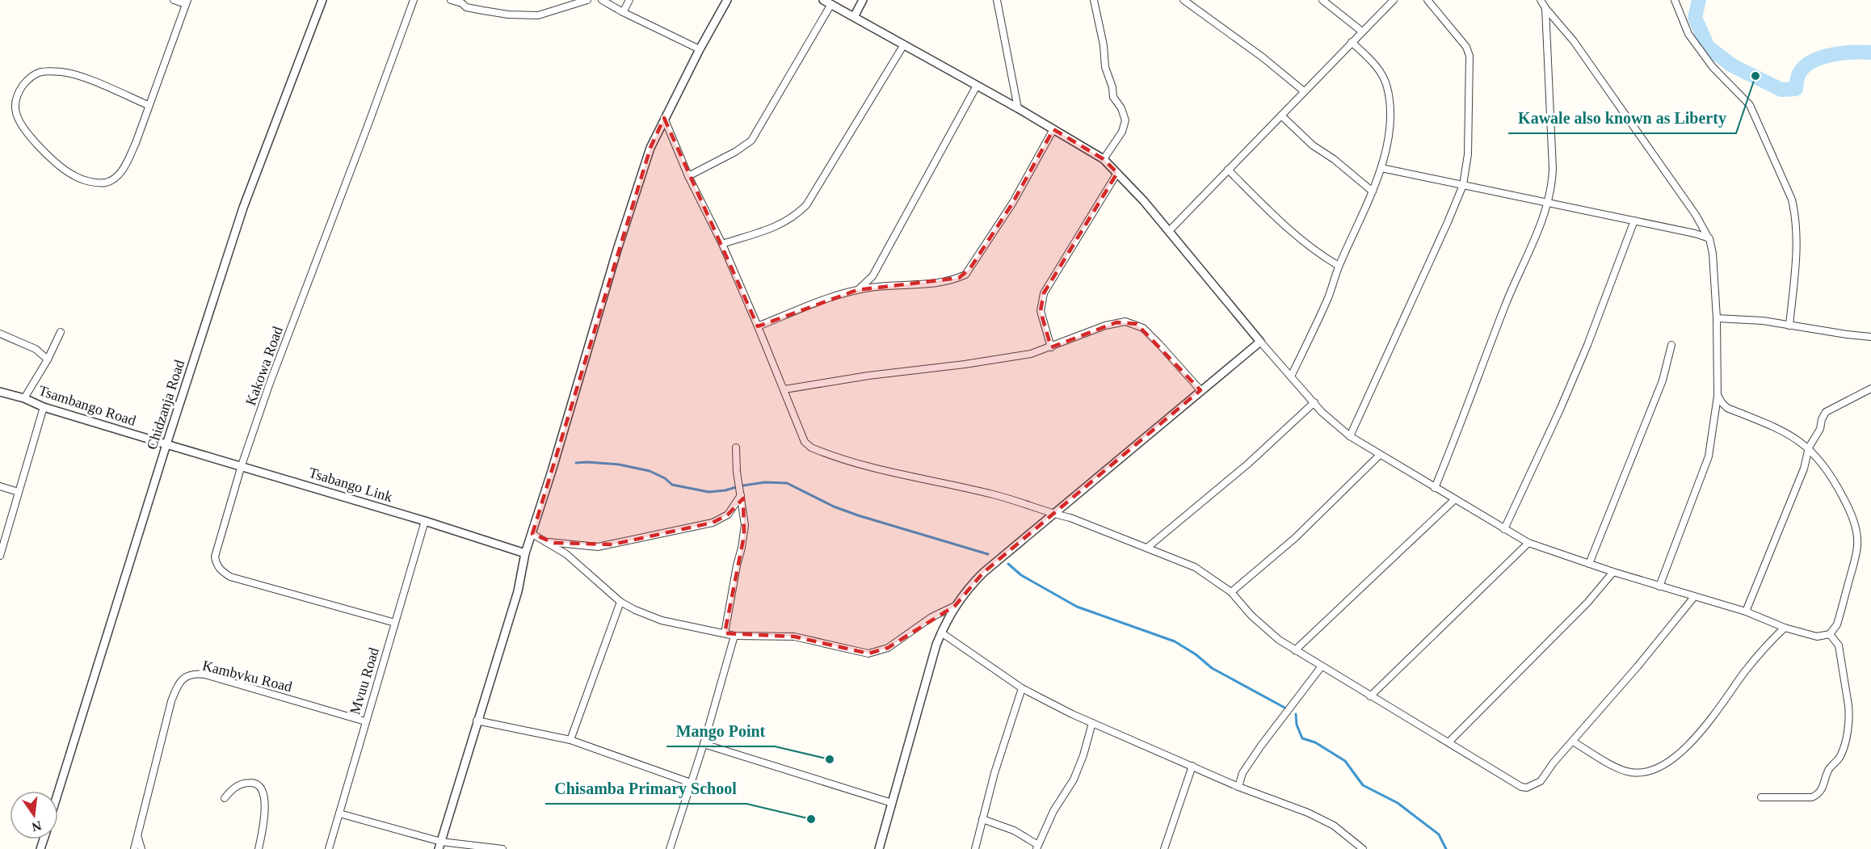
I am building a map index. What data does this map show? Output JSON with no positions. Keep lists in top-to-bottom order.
{
  "streets": {
    "street": [
      "Kakowa Road",
      "Chidzanja Road",
      "Tsambango Road",
      "Tsabango Link",
      "Kambvku Road",
      "Mvuu Road"
    ]
  },
  "crossings": [
    ["Kakowa Road", "Tsabango Link"],
    ["Kakowa Road", "Mvuu Road"],
    ["Chidzanja Road", "Tsambango Road"],
    ["Chidzanja Road", "Tsabango Link"],
    ["Tsambango Road", "Tsabango Link"],
    ["Tsabango Link", "Mvuu Road"],
    ["Kambvku Road", "Mvuu Road"]
  ],
  "places": ["Kawale also known as Liberty", "Mango Point", "Chisamba Primary School"],
  "north": "bottom"
}
